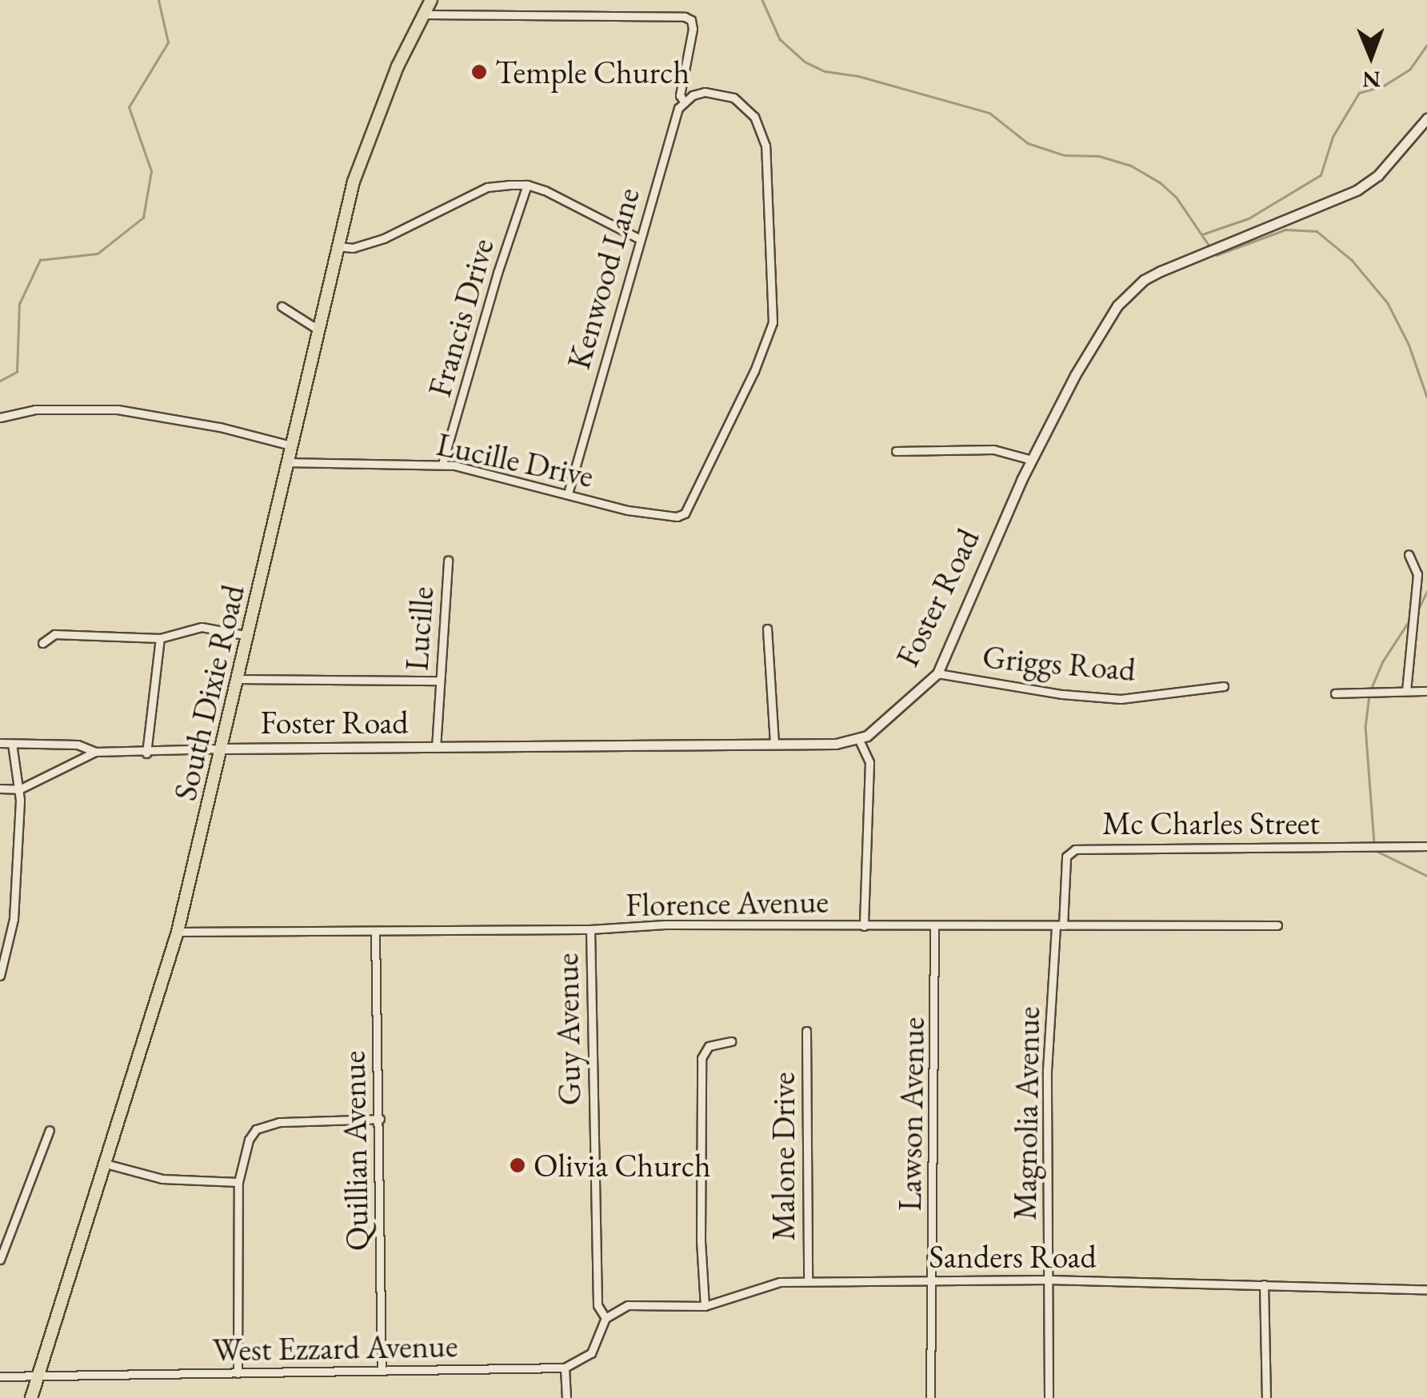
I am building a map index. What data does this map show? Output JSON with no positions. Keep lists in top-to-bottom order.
{
  "streets": {
    "main road": ["South Dixie Road"],
    "street": [
      "Kenwood Lane",
      "Francis Drive",
      "Lucille Drive",
      "Foster Road",
      "Lucille",
      "Griggs Road",
      "Mc Charles Street",
      "Florence Avenue",
      "Guy Avenue",
      "Magnolia Avenue",
      "Lawson Avenue",
      "Quillian Avenue",
      "Malone Drive",
      "Sanders Road",
      "West Ezzard Avenue"
    ]
  },
  "crossings": [
    ["Kenwood Lane", "Lucille Drive"],
    ["Francis Drive", "Lucille Drive"],
    ["Lucille Drive", "South Dixie Road"],
    ["Foster Road", "Lucille"],
    ["Foster Road", "Griggs Road"],
    ["Foster Road", "South Dixie Road"],
    ["South Dixie Road", "Florence Avenue"],
    ["South Dixie Road", "West Ezzard Avenue"],
    ["Mc Charles Street", "Florence Avenue"],
    ["Mc Charles Street", "Magnolia Avenue"],
    ["Florence Avenue", "Guy Avenue"],
    ["Florence Avenue", "Magnolia Avenue"],
    ["Florence Avenue", "Lawson Avenue"],
    ["Florence Avenue", "Quillian Avenue"],
    ["Guy Avenue", "Sanders Road"],
    ["Magnolia Avenue", "Sanders Road"],
    ["Lawson Avenue", "Sanders Road"],
    ["Quillian Avenue", "West Ezzard Avenue"],
    ["Malone Drive", "Sanders Road"]
  ],
  "places": ["Temple Church", "Olivia Church"],
  "north": "bottom"
}
